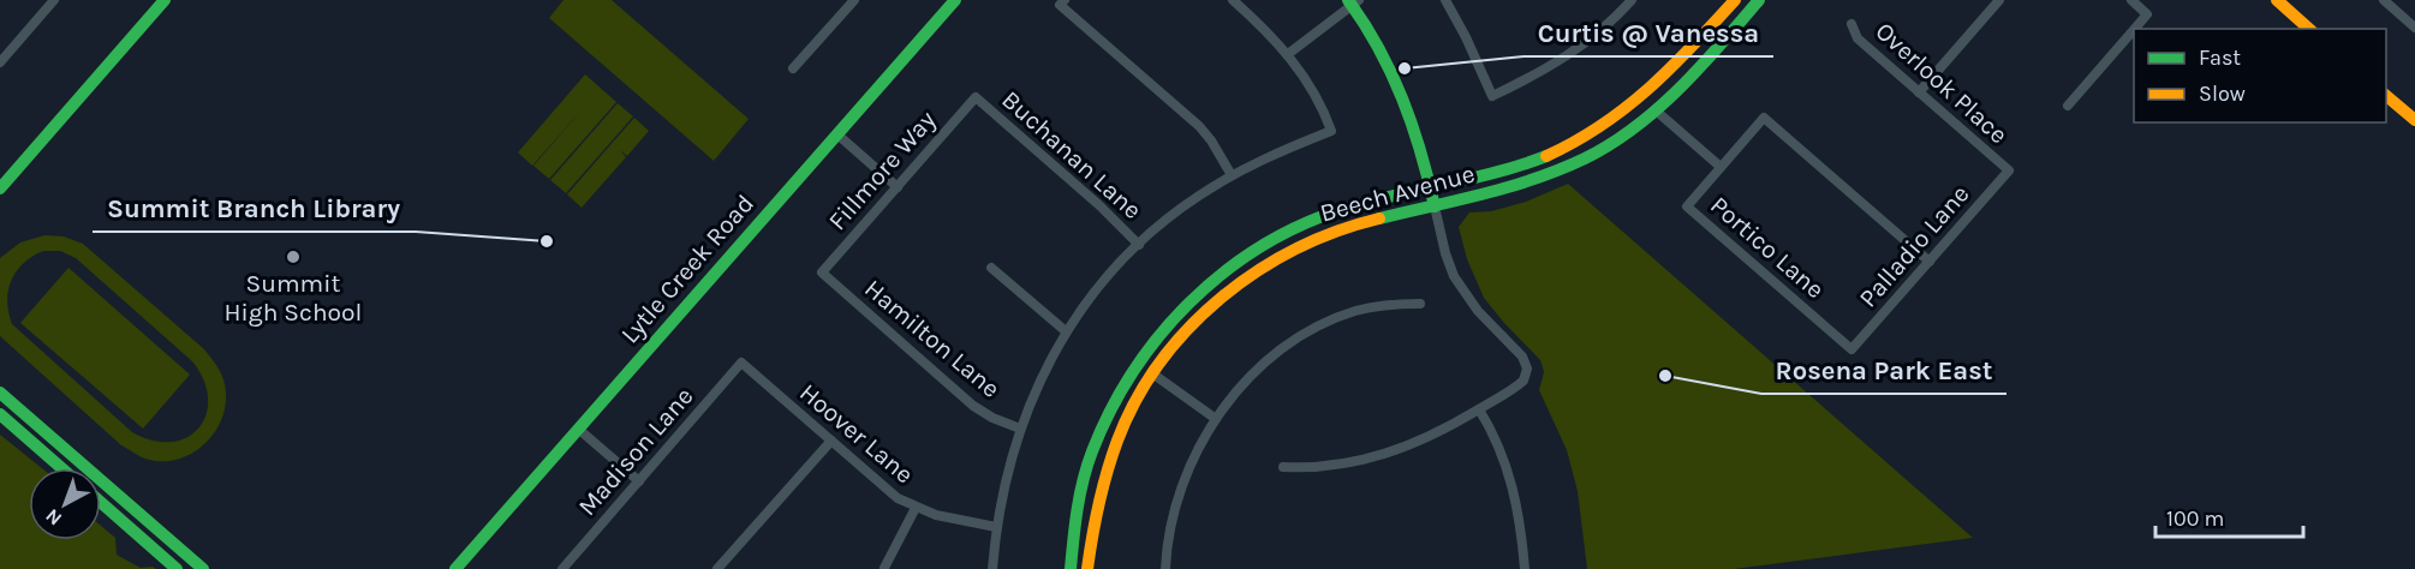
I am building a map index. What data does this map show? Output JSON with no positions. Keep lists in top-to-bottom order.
{
  "streets": {
    "main road": ["Beech Avenue", "Lytle Creek Road"],
    "street": [
      "Overlook Place",
      "Buchanan Lane",
      "Fillmore Way",
      "Palladio Lane",
      "Portico Lane",
      "Hamilton Lane",
      "Hoover Lane",
      "Madison Lane"
    ]
  },
  "crossings": [
    ["Overlook Place", "Palladio Lane"],
    ["Buchanan Lane", "Fillmore Way"],
    ["Fillmore Way", "Hamilton Lane"],
    ["Palladio Lane", "Portico Lane"],
    ["Hoover Lane", "Madison Lane"]
  ],
  "places": [
    "Curtis @ Vanessa",
    "Summit Branch Library",
    "Summit High School",
    "Rosena Park East"
  ],
  "legend": ["Fast", "Slow"],
  "scale_bar": "100 m",
  "north": "bottom left"
}
